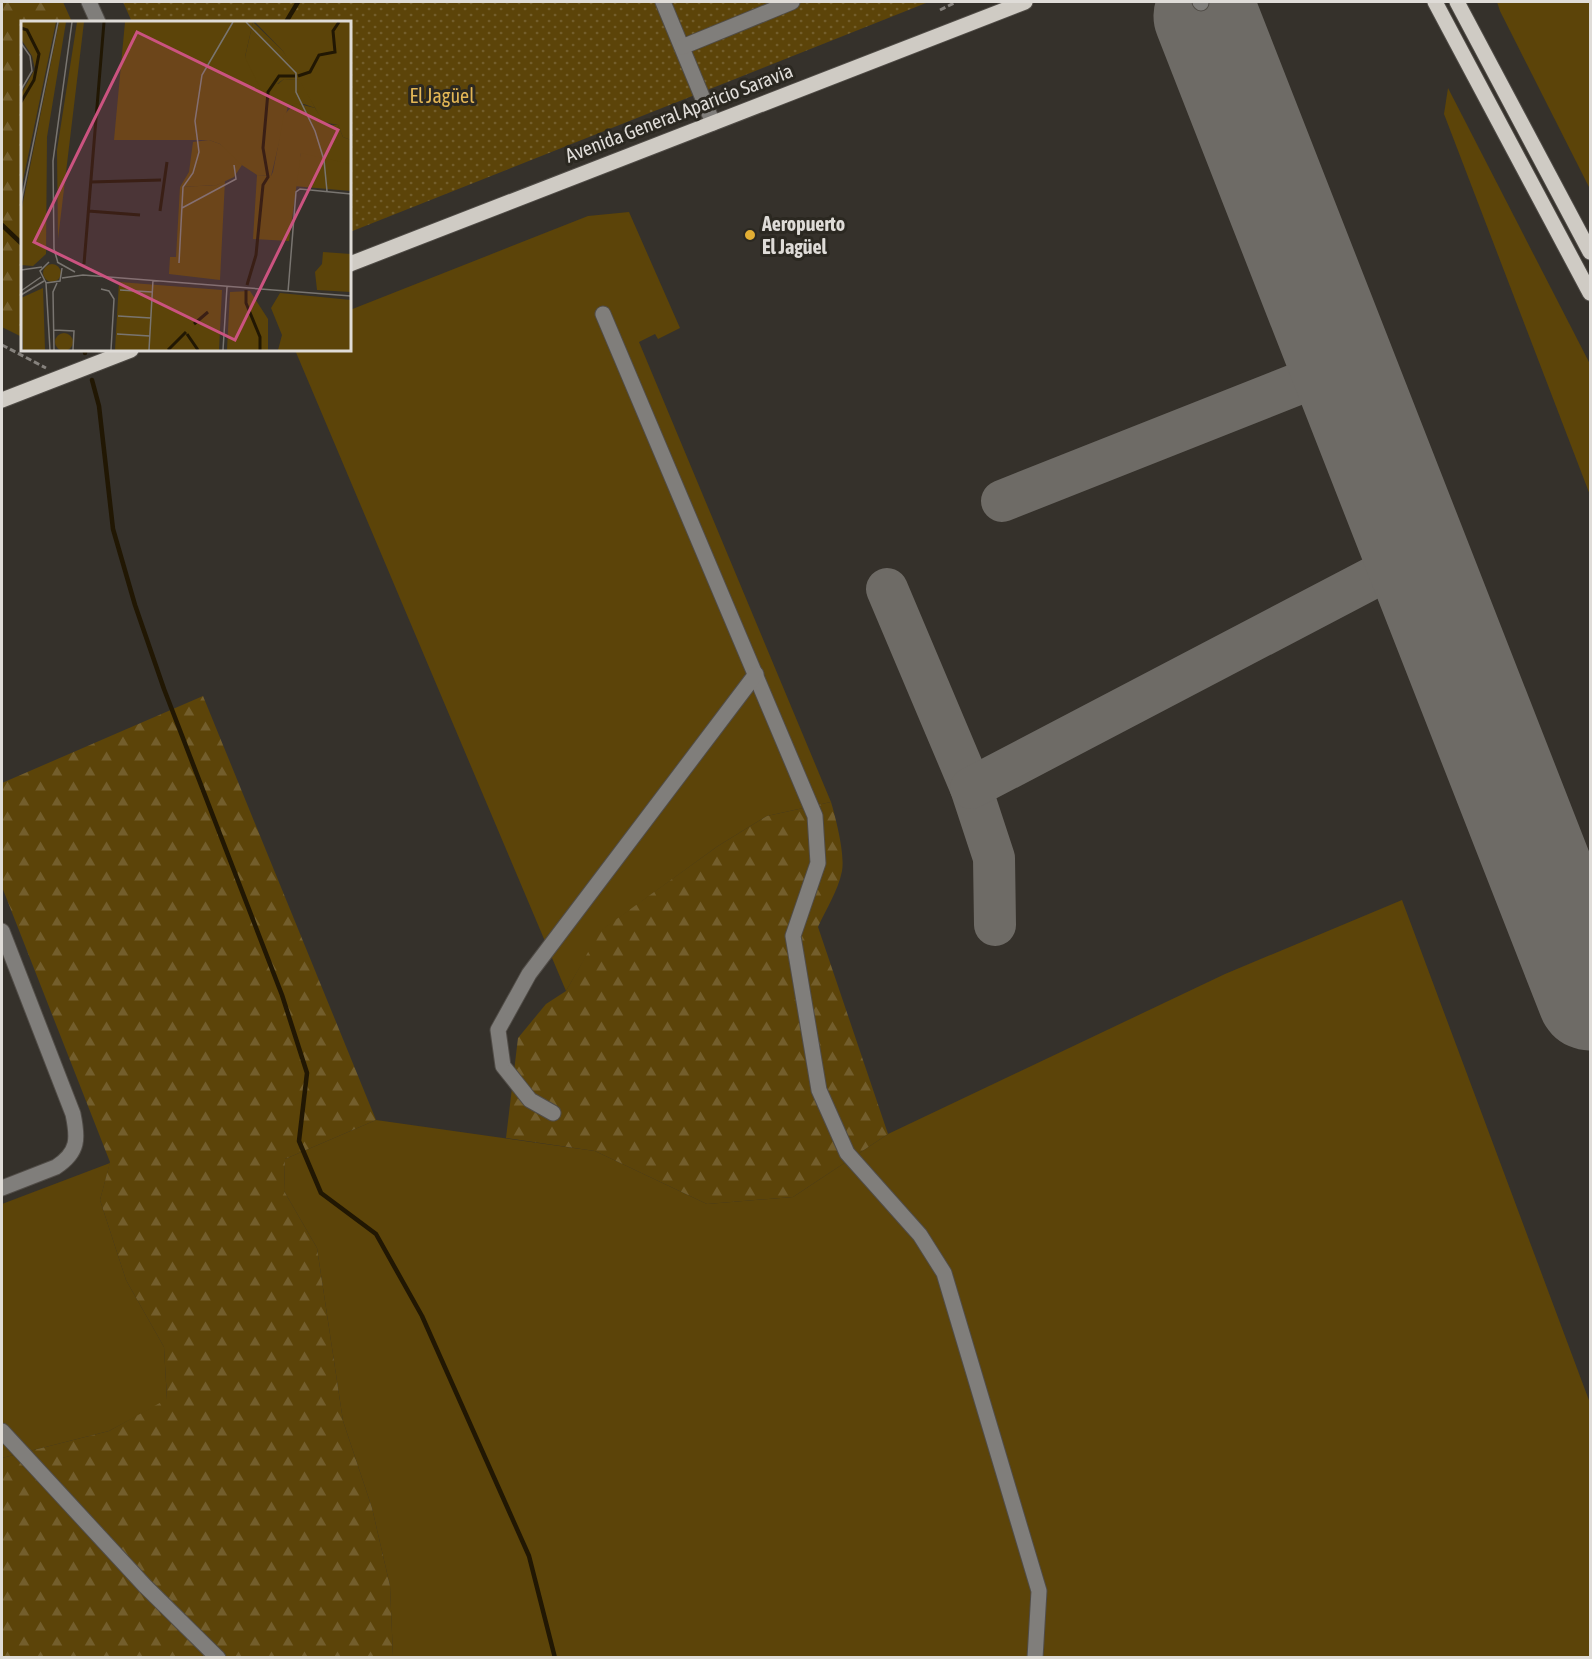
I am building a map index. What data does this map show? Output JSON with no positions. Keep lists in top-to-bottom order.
{
  "streets": {
    "main road": ["Avenida General Aparicio Saravia"]
  },
  "parks": ["El Jagüel"],
  "places": ["Aeropuerto El Jagüel"]
}
